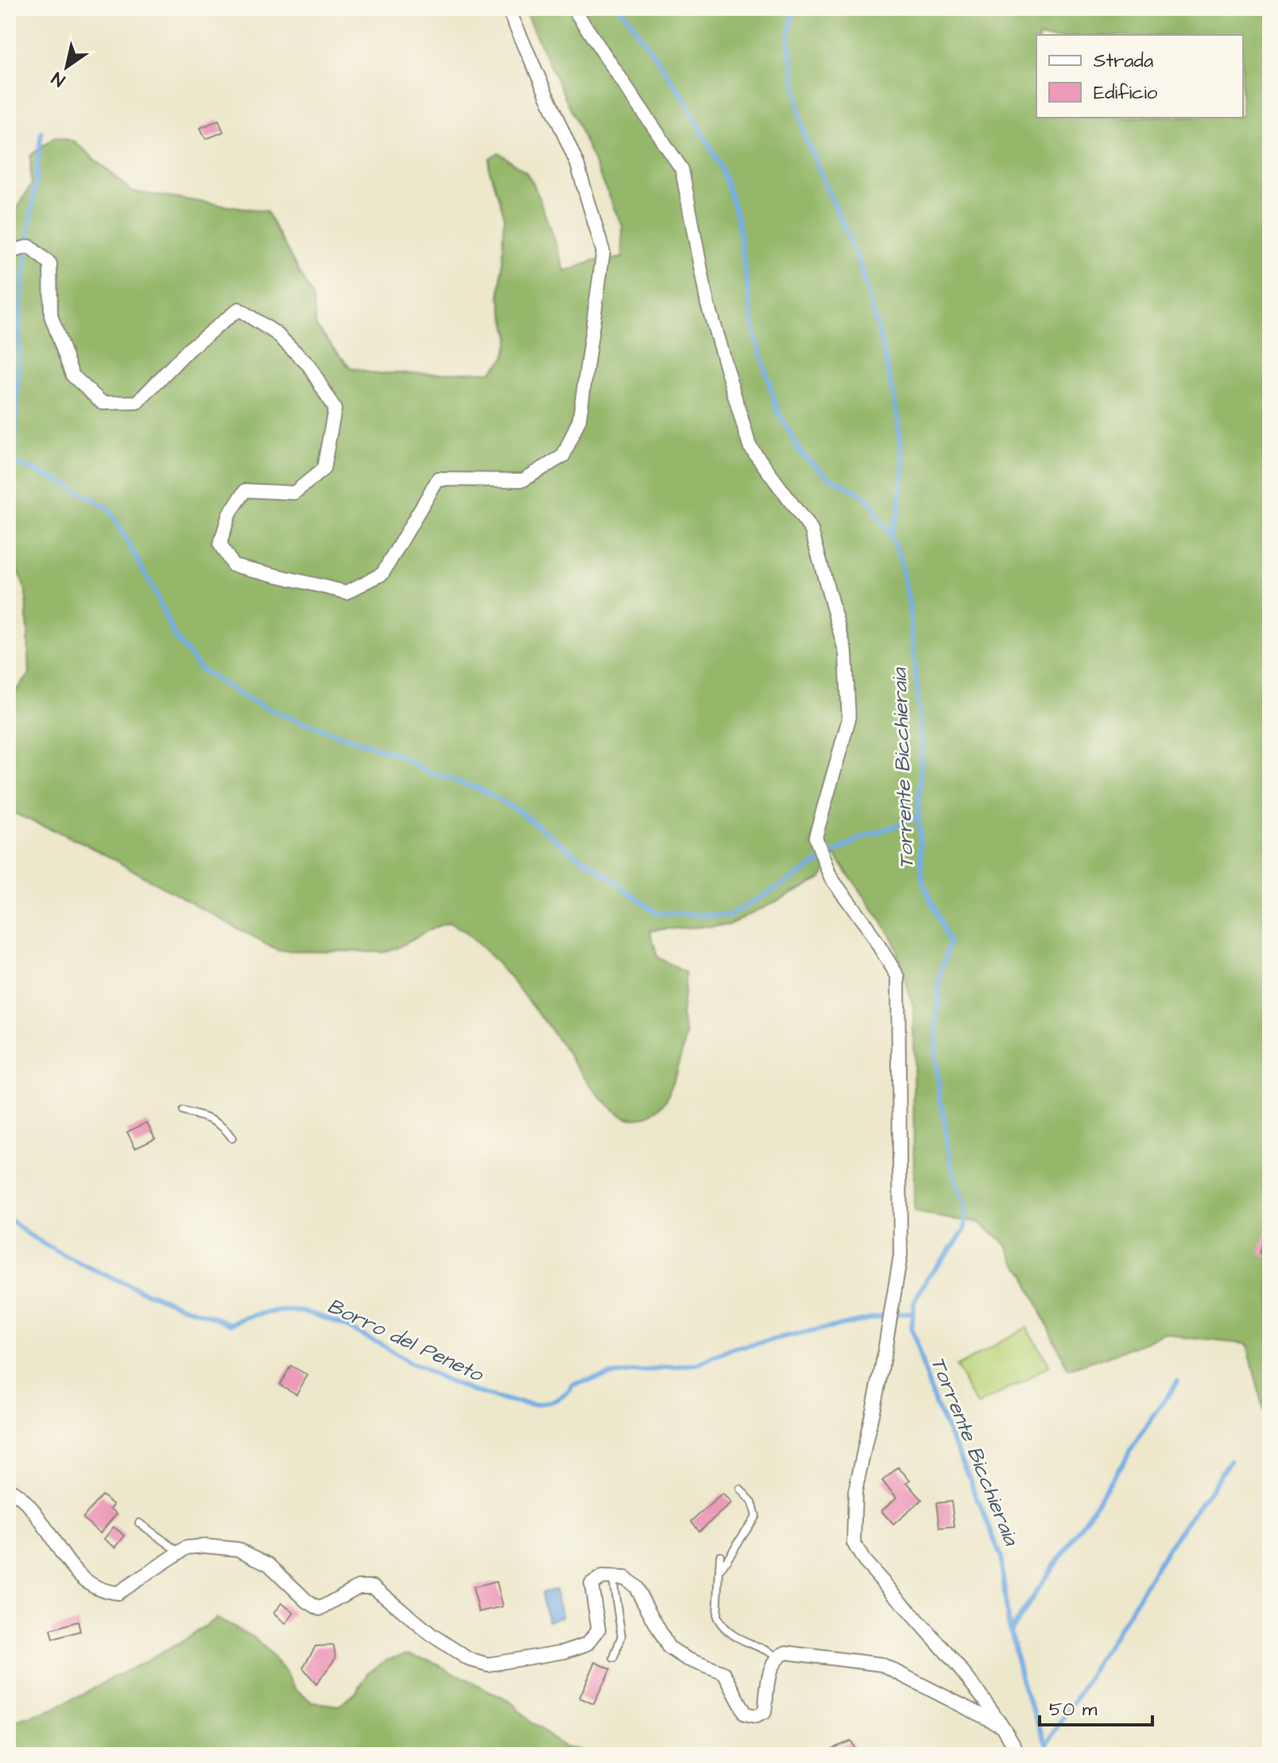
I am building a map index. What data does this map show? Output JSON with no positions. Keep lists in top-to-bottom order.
{
  "water": ["Torrente Bicchieraia", "Borro del Peneto"],
  "legend": ["Strada", "Edificio"],
  "scale_bar": "50 m",
  "north": "bottom left"
}
